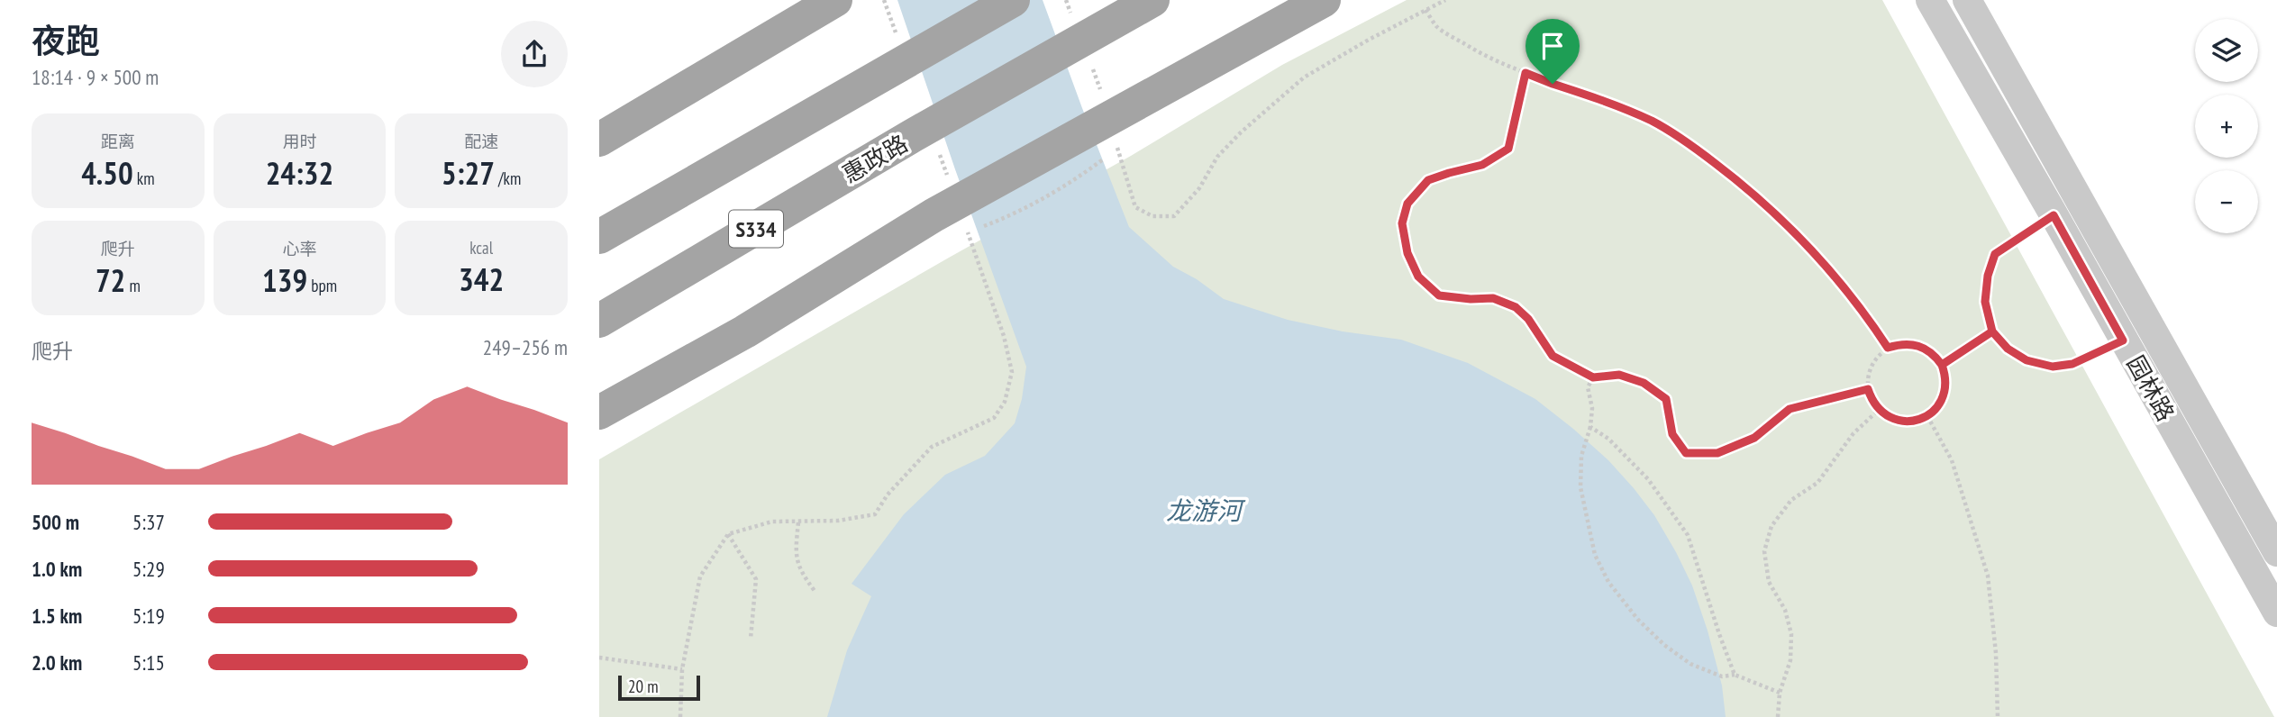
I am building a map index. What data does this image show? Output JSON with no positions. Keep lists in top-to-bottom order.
{
  "streets": {
    "main road": ["惠政路", "S334"],
    "street": ["园林路"]
  },
  "water": ["龙游河"],
  "scale_bar": "20 m",
  "page": {
    "heading": ["夜跑", "18:14 · 9 × 500 m"],
    "map_buttons": ["+", "−"],
    "stats": [
      ["距离", "4.50 km"],
      ["用时", "24:32"],
      ["配速", "5:27 /km"],
      ["爬升", "72 m"],
      ["心率", "139 bpm"],
      ["kcal", "342"]
    ],
    "chart": ["爬升", "249–256 m"],
    "list": [
      {
        "name": "500 m",
        "note": "5:37"
      },
      {
        "name": "1.0 km",
        "note": "5:29"
      },
      {
        "name": "1.5 km",
        "note": "5:19"
      },
      {
        "name": "2.0 km",
        "note": "5:15"
      }
    ],
    "scale": "20 m"
  }
}
